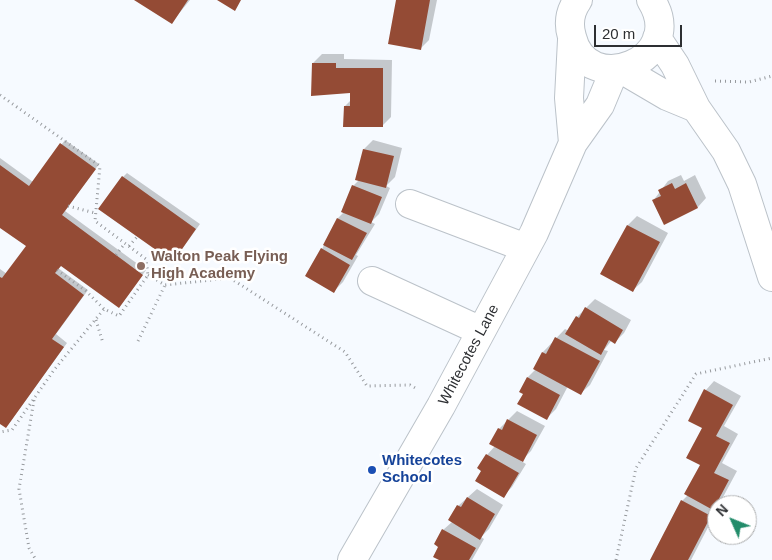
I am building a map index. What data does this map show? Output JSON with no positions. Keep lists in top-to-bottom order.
{
  "streets": {
    "street": ["Whitecotes Lane"]
  },
  "places": ["Walton Peak Flying High Academy", "Whitecotes School"],
  "scale_bar": "20 m",
  "north": "top left"
}
